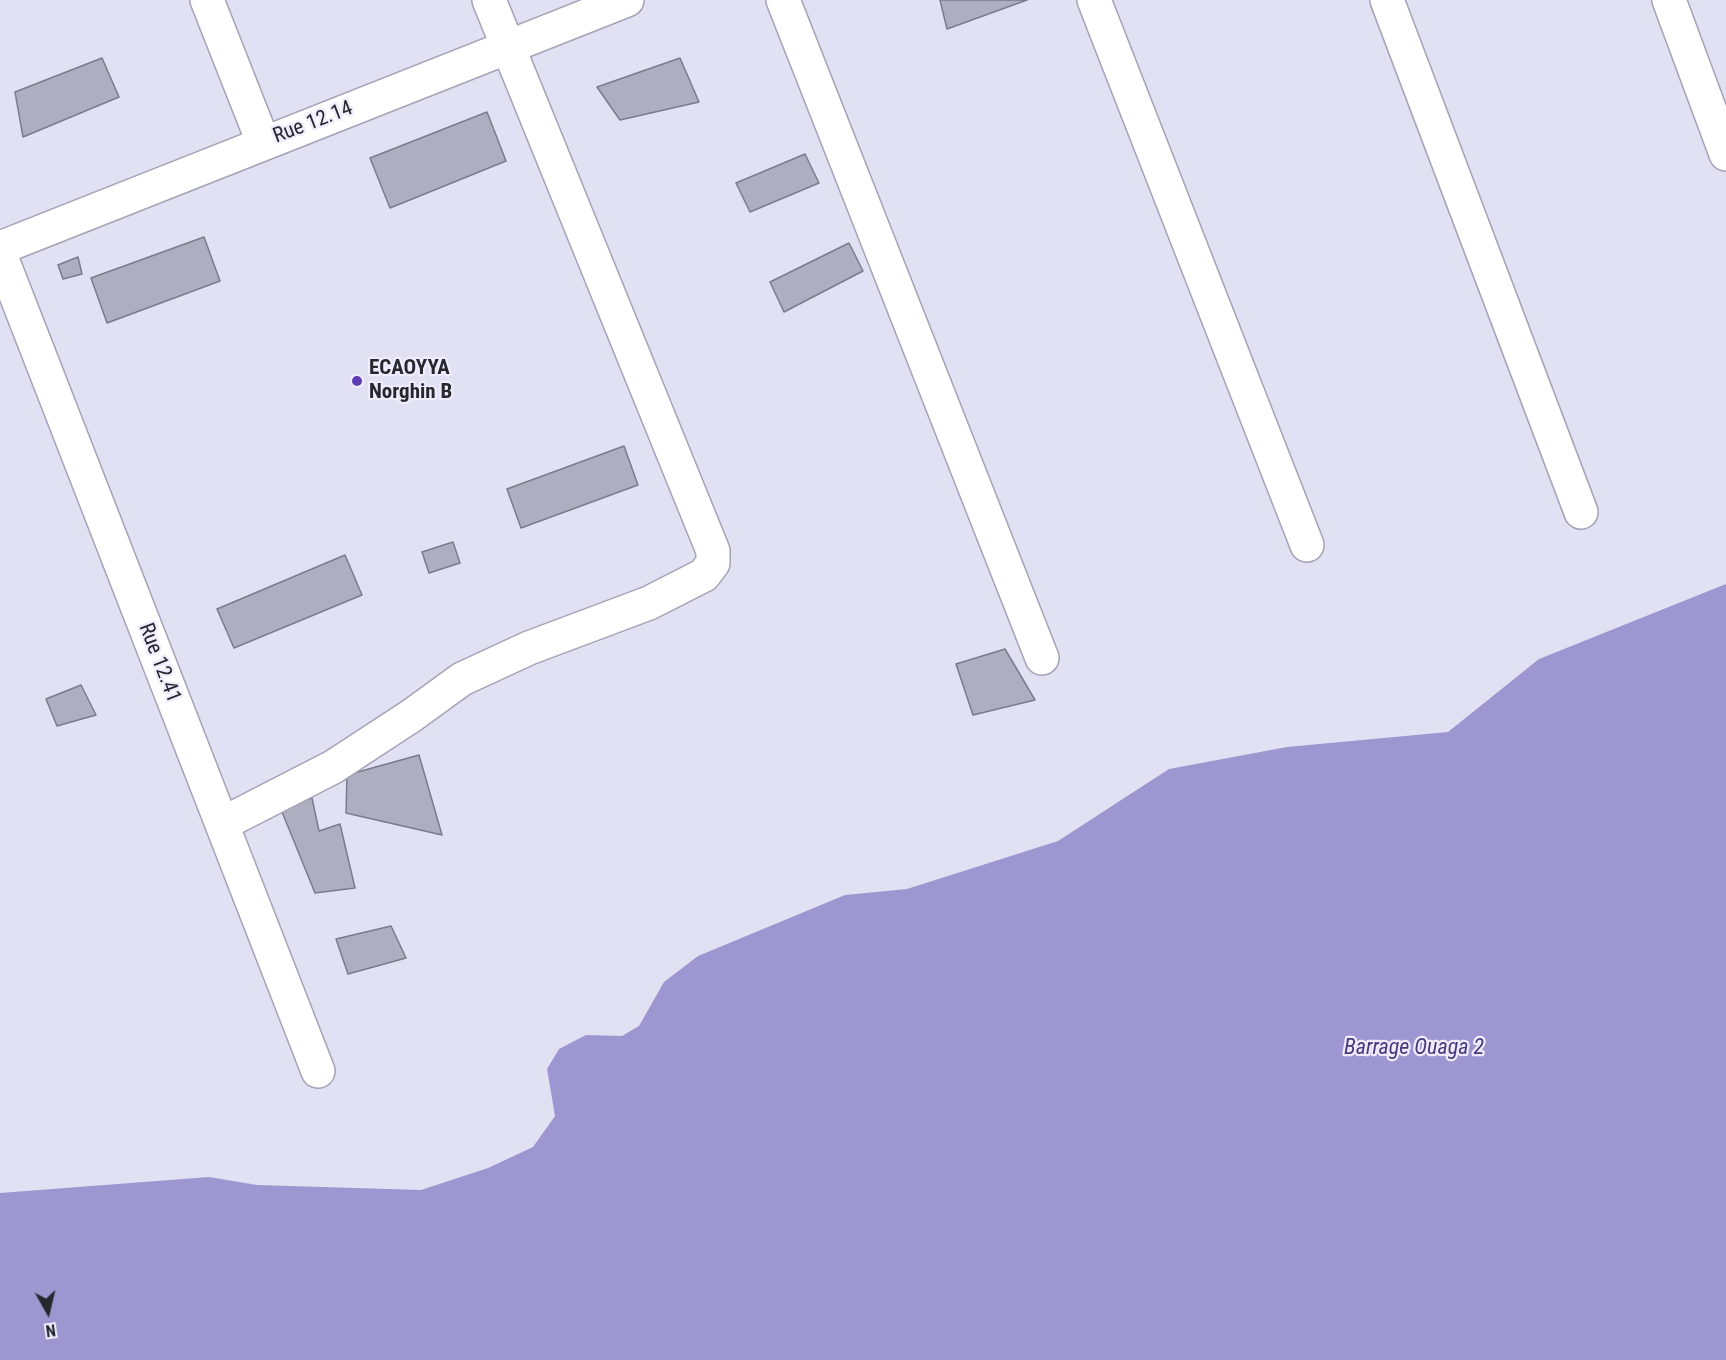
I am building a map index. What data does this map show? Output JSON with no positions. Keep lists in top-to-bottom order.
{
  "streets": {
    "street": ["Rue 12.14", "Rue 12.41"]
  },
  "water": ["Barrage Ouaga 2"],
  "places": ["ECAOYYA Norghin B"],
  "north": "bottom"
}
